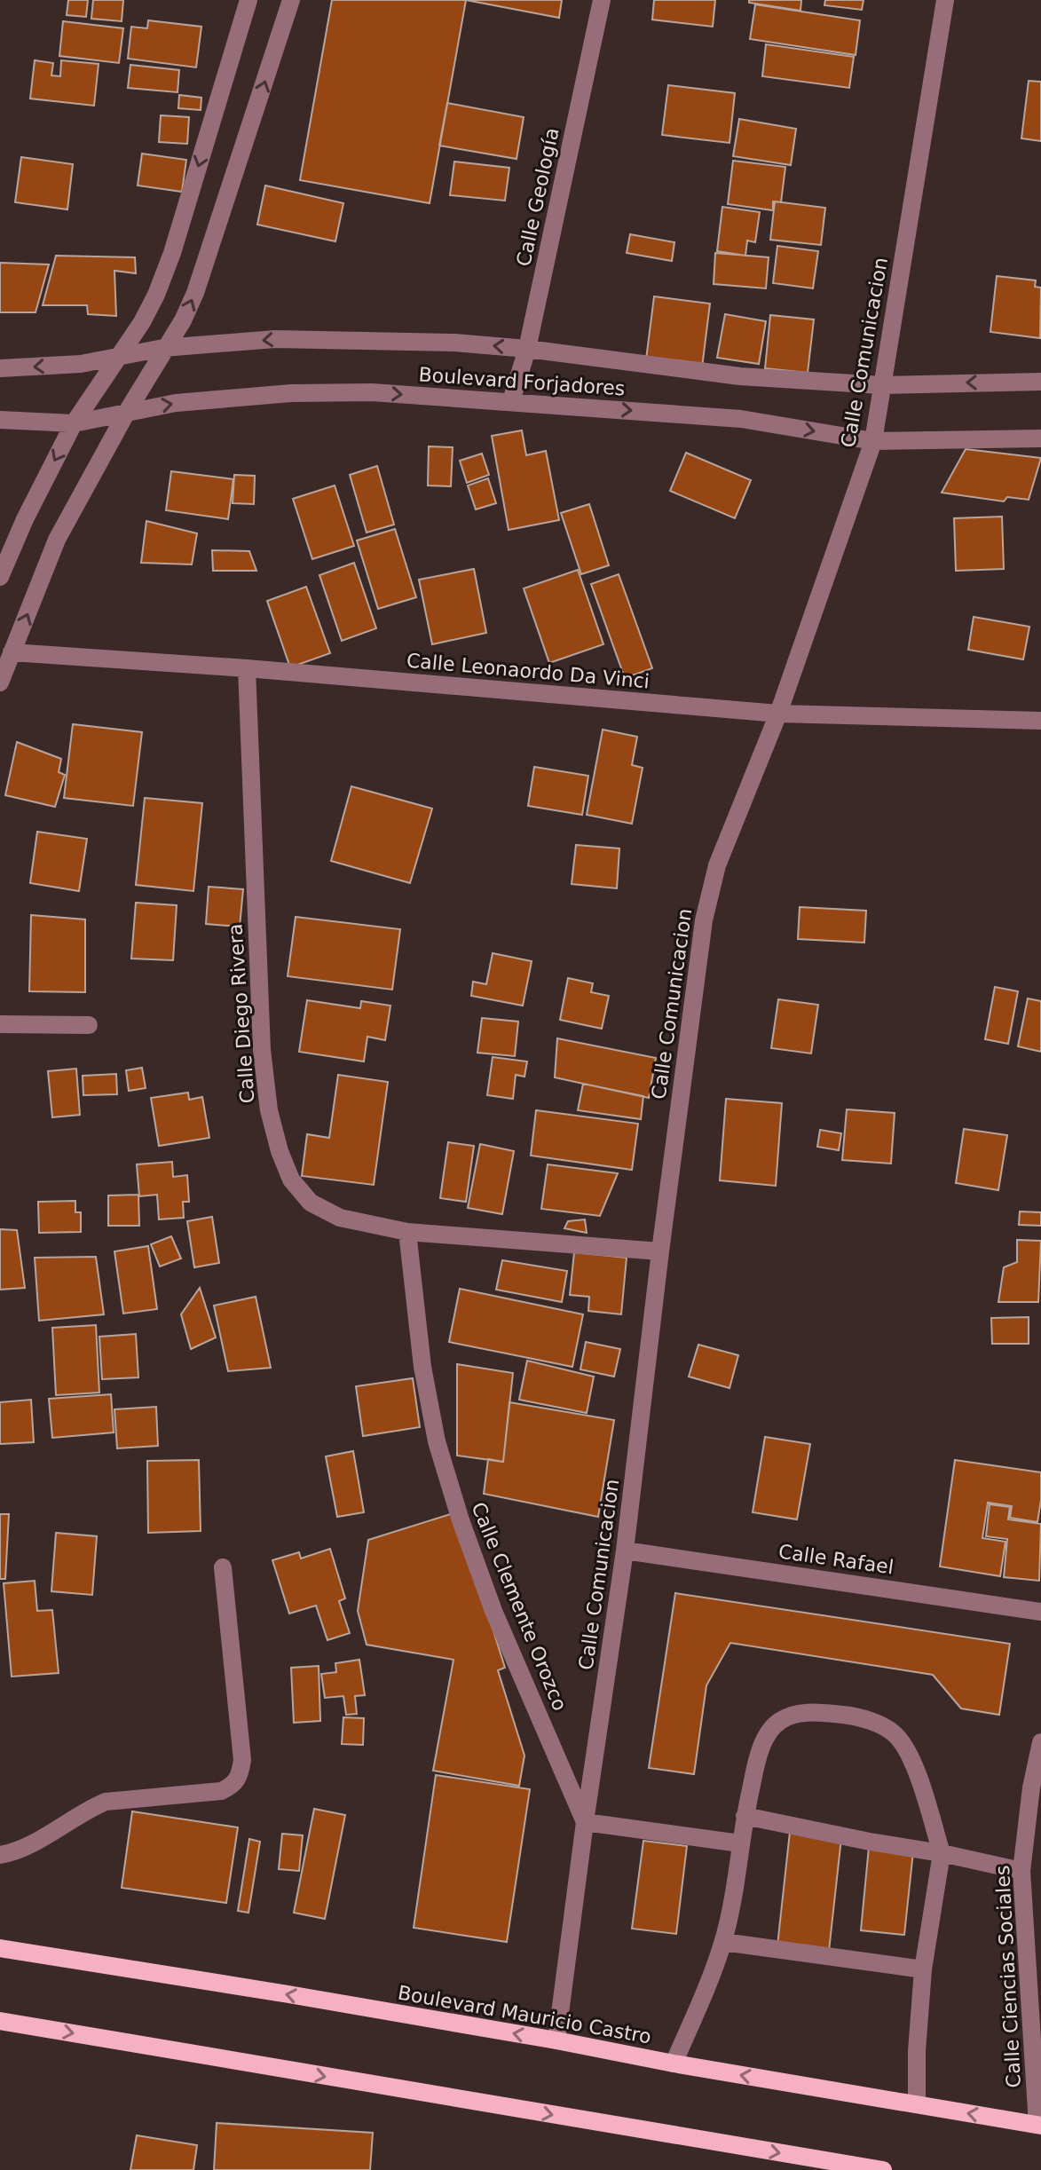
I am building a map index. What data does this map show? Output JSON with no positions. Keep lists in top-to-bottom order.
{
  "streets": {
    "main road": ["Boulevard Mauricio Castro"],
    "street": [
      "Calle Geología",
      "Calle Comunicacion",
      "Boulevard Forjadores",
      "Calle Leonaordo Da Vinci",
      "Calle Diego Rivera",
      "Calle Rafael",
      "Calle Clemente Orozco",
      "Calle Ciencias Sociales"
    ]
  },
  "crossings": [
    ["Calle Geología", "Boulevard Forjadores"],
    ["Calle Comunicacion", "Boulevard Forjadores"],
    ["Calle Comunicacion", "Calle Leonaordo Da Vinci"],
    ["Calle Comunicacion", "Calle Diego Rivera"],
    ["Calle Comunicacion", "Calle Rafael"],
    ["Calle Comunicacion", "Calle Clemente Orozco"],
    ["Calle Comunicacion", "Boulevard Mauricio Castro"],
    ["Calle Leonaordo Da Vinci", "Calle Diego Rivera"],
    ["Calle Diego Rivera", "Calle Clemente Orozco"],
    ["Calle Ciencias Sociales", "Boulevard Mauricio Castro"]
  ]
}
